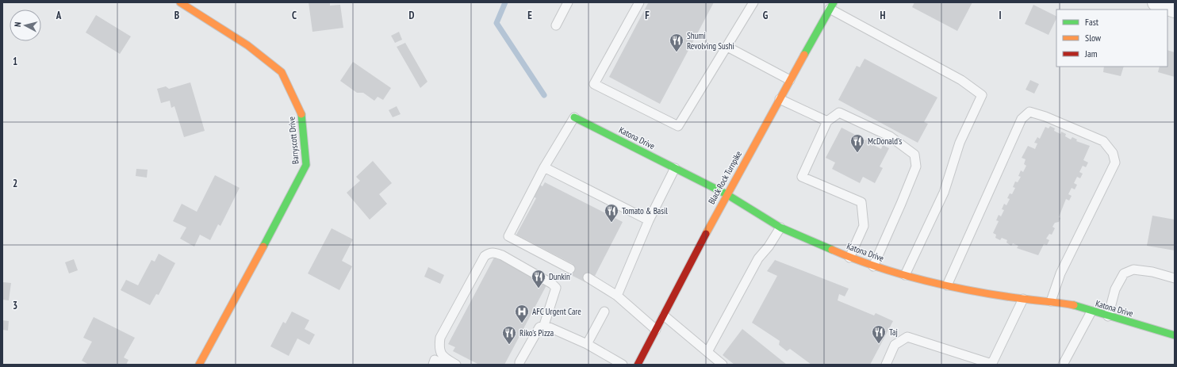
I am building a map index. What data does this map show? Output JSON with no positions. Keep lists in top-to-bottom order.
{
  "streets": {
    "street": ["Katona Drive", "Barryscott Drive", "Black Rock Turnpike"]
  },
  "crossings": [
    ["Katona Drive", "Black Rock Turnpike"]
  ],
  "places": {
    "restaurant": [
      "Shumi Revolving Sushi",
      "McDonald's",
      "Tomato & Basil",
      "Dunkin'",
      "Taj",
      "Riko's Pizza"
    ],
    "hospital": ["AFC Urgent Care"]
  },
  "legend": ["Fast", "Slow", "Jam"],
  "north": "left",
  "grid": {
    "columns": [
      "A",
      "B",
      "C",
      "D",
      "E",
      "F",
      "G",
      "H",
      "I"
    ],
    "rows": ["1", "2", "3"]
  }
}
